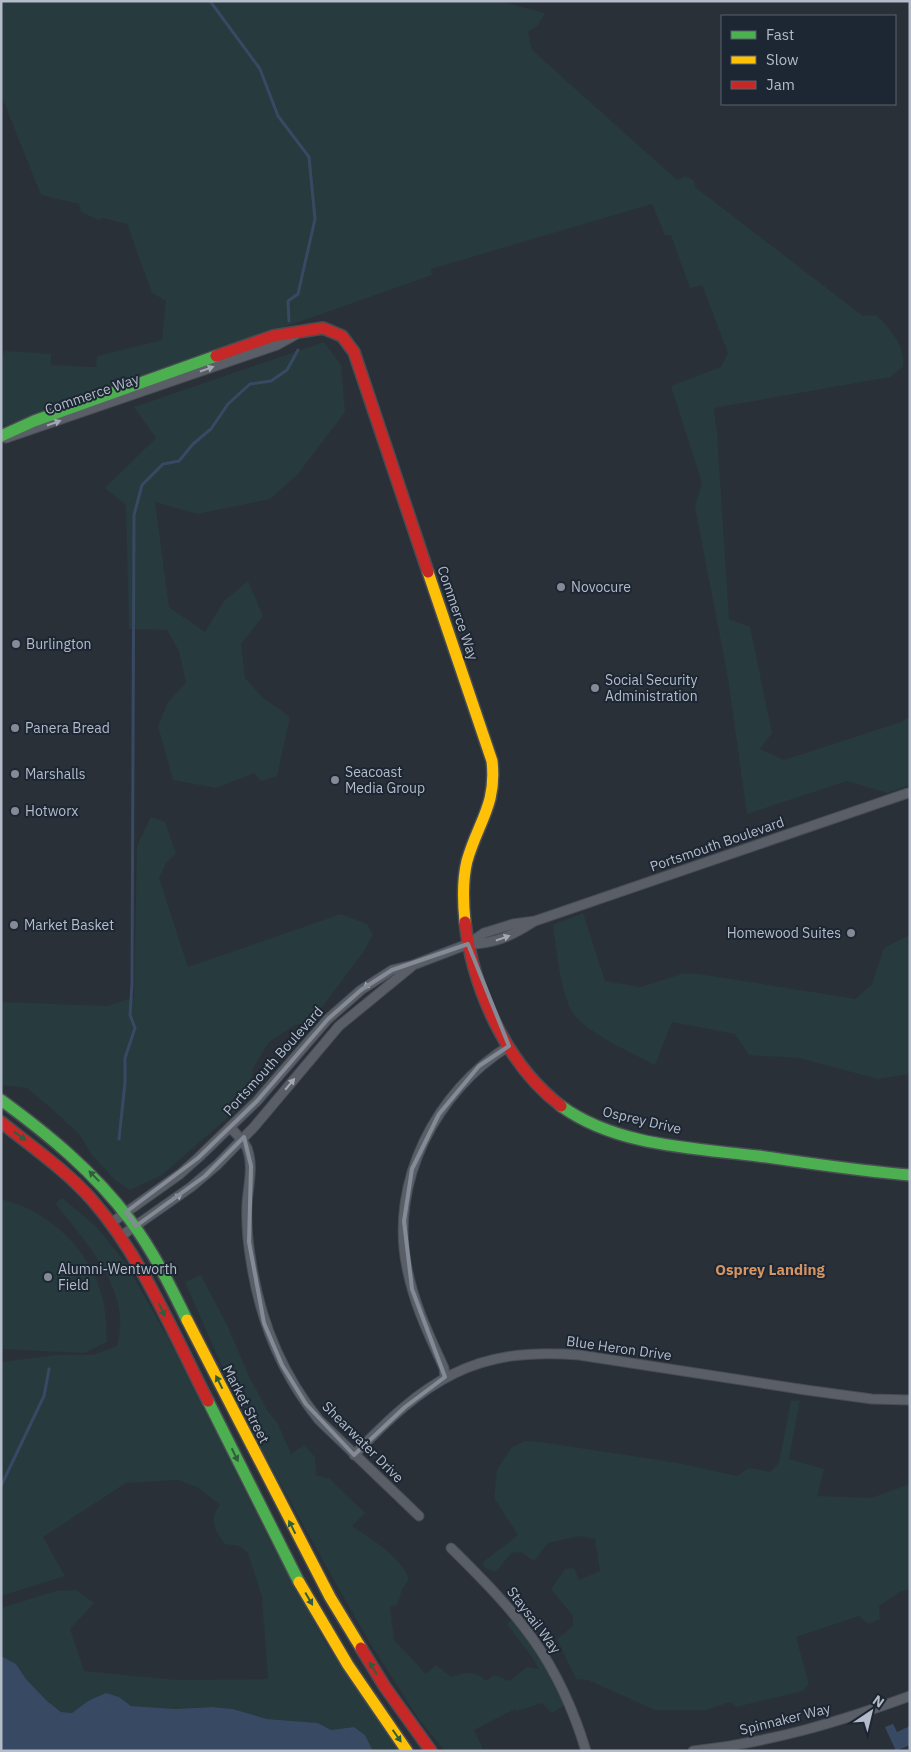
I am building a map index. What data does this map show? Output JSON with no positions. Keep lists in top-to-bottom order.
{
  "streets": {
    "street": [
      "Commerce Way",
      "Portsmouth Boulevard",
      "Osprey Drive",
      "Blue Heron Drive",
      "Market Street",
      "Shearwater Drive",
      "Staysail Way",
      "Spinnaker Way"
    ]
  },
  "crossings": [
    ["Commerce Way", "Portsmouth Boulevard"],
    ["Commerce Way", "Osprey Drive"],
    ["Portsmouth Boulevard", "Osprey Drive"],
    ["Portsmouth Boulevard", "Market Street"],
    ["Portsmouth Boulevard", "Shearwater Drive"],
    ["Blue Heron Drive", "Shearwater Drive"]
  ],
  "districts": ["Osprey Landing"],
  "places": [
    "Novocure",
    "Burlington",
    "Social Security Administration",
    "Panera Bread",
    "Marshalls",
    "Seacoast Media Group",
    "Hotworx",
    "Market Basket",
    "Homewood Suites",
    "Alumni-Wentworth Field"
  ],
  "legend": ["Fast", "Slow", "Jam"],
  "north": "top right"
}
